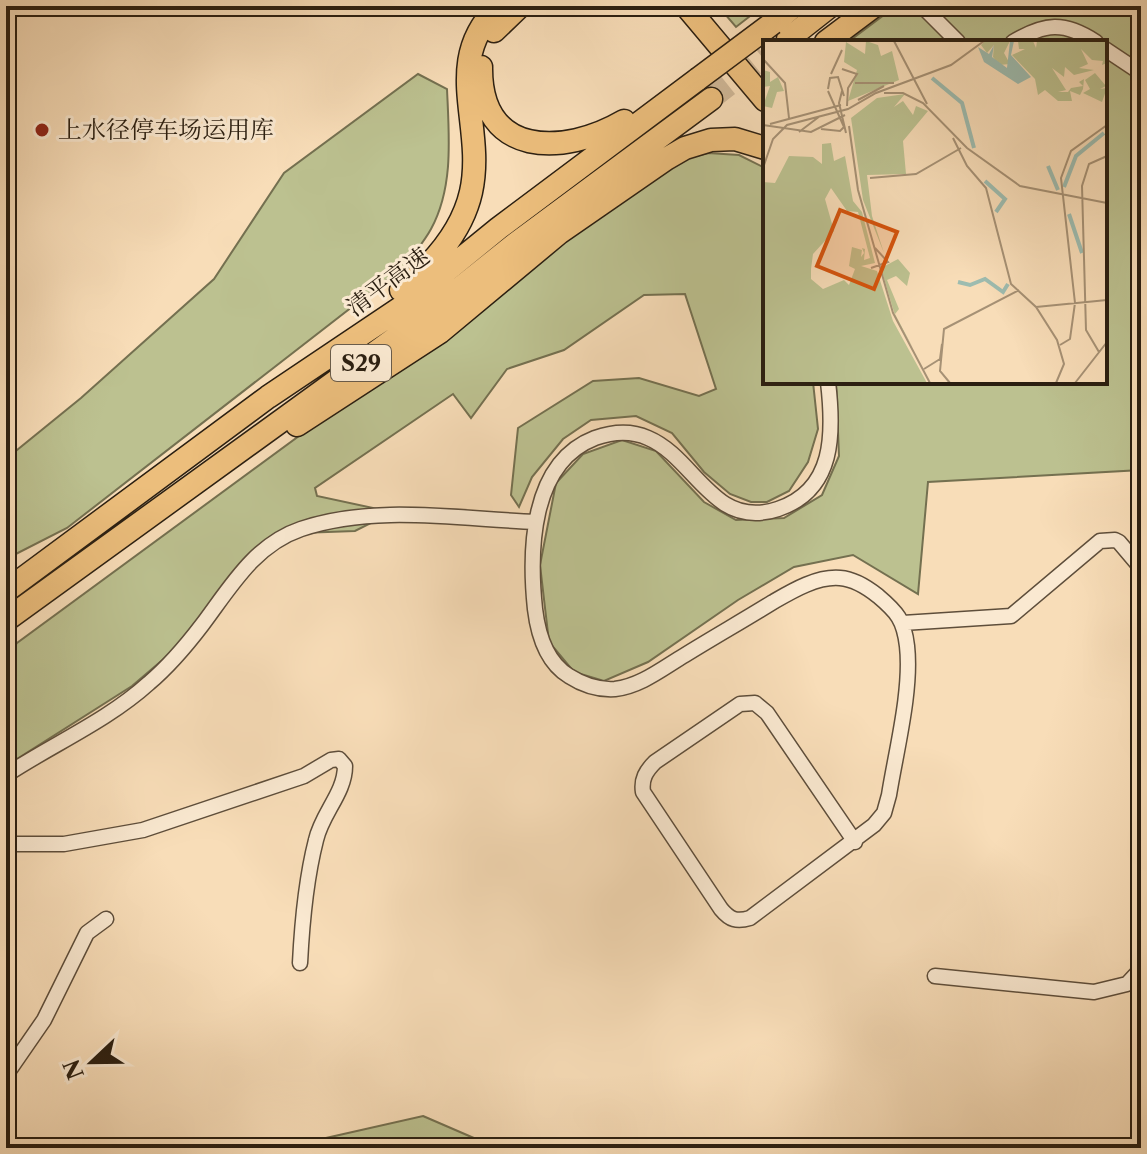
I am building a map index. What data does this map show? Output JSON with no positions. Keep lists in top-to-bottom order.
{
  "streets": {
    "highway": ["清平高速", "S29"]
  },
  "places": ["上水径停车场运用库"],
  "north": "left"
}
